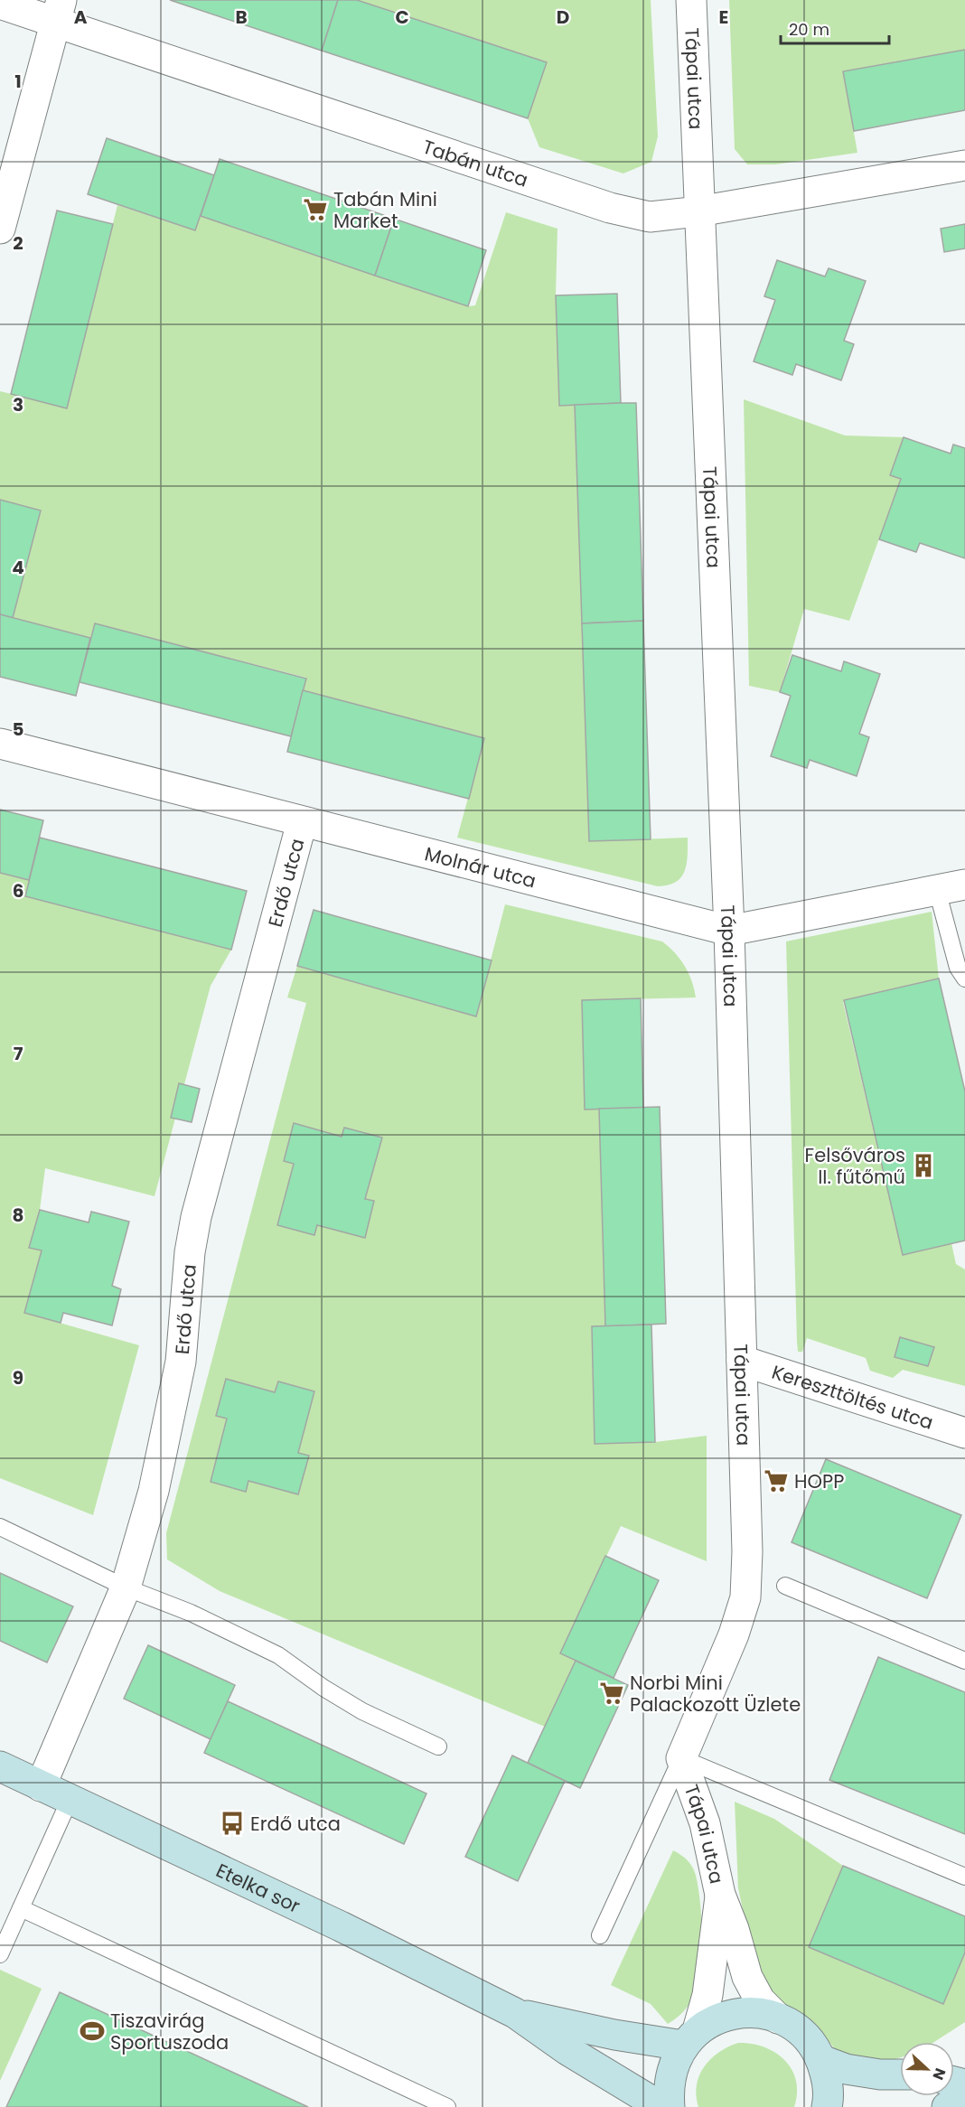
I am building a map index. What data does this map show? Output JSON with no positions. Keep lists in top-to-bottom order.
{
  "streets": {
    "street": [
      "Tápai utca",
      "Tabán utca",
      "Molnár utca",
      "Erdő utca",
      "Kereszttöltés utca",
      "Etelka sor"
    ]
  },
  "crossings": [
    ["Tápai utca", "Tabán utca"],
    ["Tápai utca", "Molnár utca"],
    ["Tápai utca", "Kereszttöltés utca"],
    ["Tápai utca", "Etelka sor"],
    ["Molnár utca", "Erdő utca"],
    ["Erdő utca", "Etelka sor"]
  ],
  "places": {
    "supermarket": ["Tabán Mini Market", "HOPP", "Norbi Mini Palackozott Üzlete"],
    "building": ["Felsőváros II. fűtőmű"],
    "bus stop": ["Erdő utca"],
    "sports": ["Tiszavirág Sportuszoda"]
  },
  "scale_bar": "20 m",
  "north": "right",
  "grid": {
    "columns": [
      "A",
      "B",
      "C",
      "D",
      "E"
    ],
    "rows": [
      "1",
      "2",
      "3",
      "4",
      "5",
      "6",
      "7",
      "8",
      "9"
    ]
  }
}
